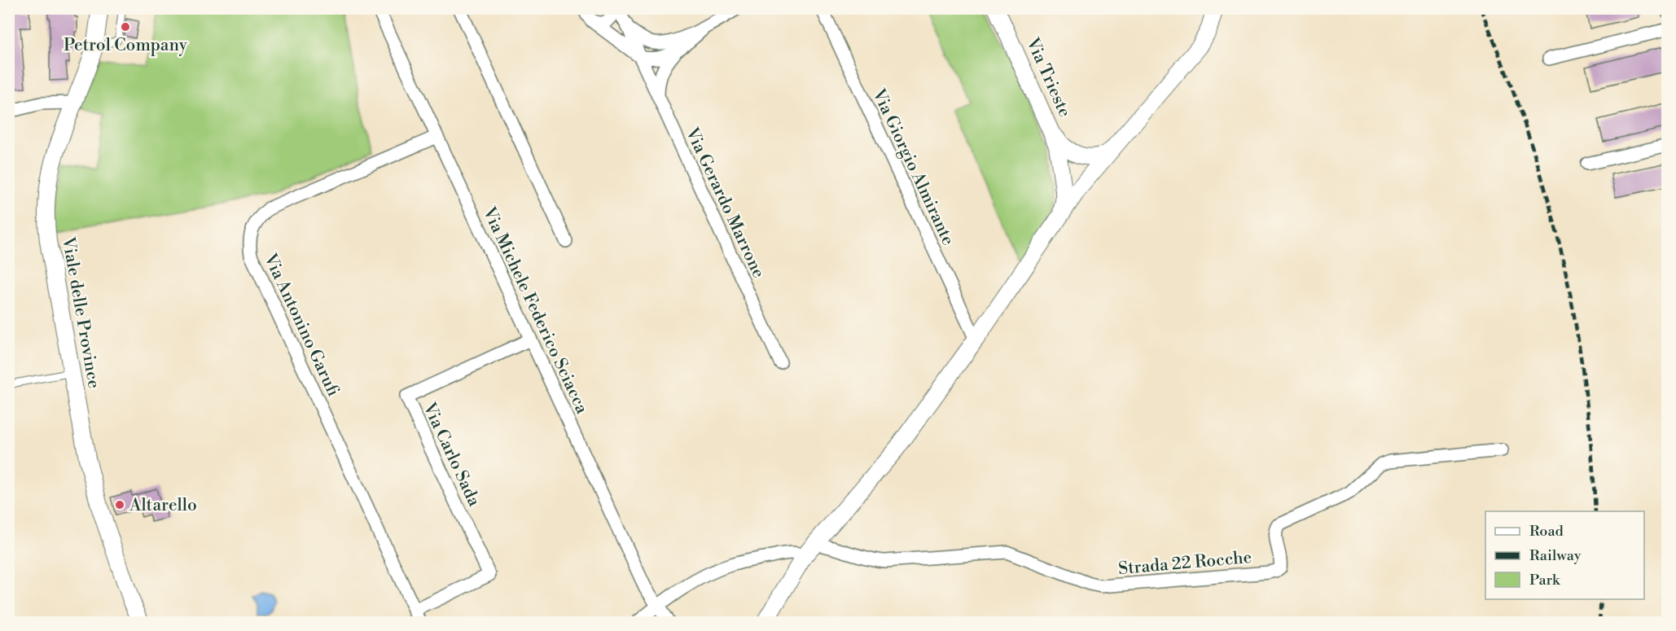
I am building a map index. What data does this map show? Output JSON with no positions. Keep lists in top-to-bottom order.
{
  "streets": {
    "street": [
      "Via Trieste",
      "Via Giorgio Almirante",
      "Via Gerardo Marrone",
      "Via Michele Federico Sciacca",
      "Viale delle Province",
      "Via Antonino Garufi",
      "Via Carlo Sada",
      "Strada 22 Rocche"
    ]
  },
  "crossings": [
    ["Via Michele Federico Sciacca", "Via Antonino Garufi"],
    ["Via Michele Federico Sciacca", "Via Carlo Sada"],
    ["Via Antonino Garufi", "Via Carlo Sada"]
  ],
  "places": ["Petrol Company", "Altarello"],
  "legend": ["Road", "Railway", "Park"]
}
